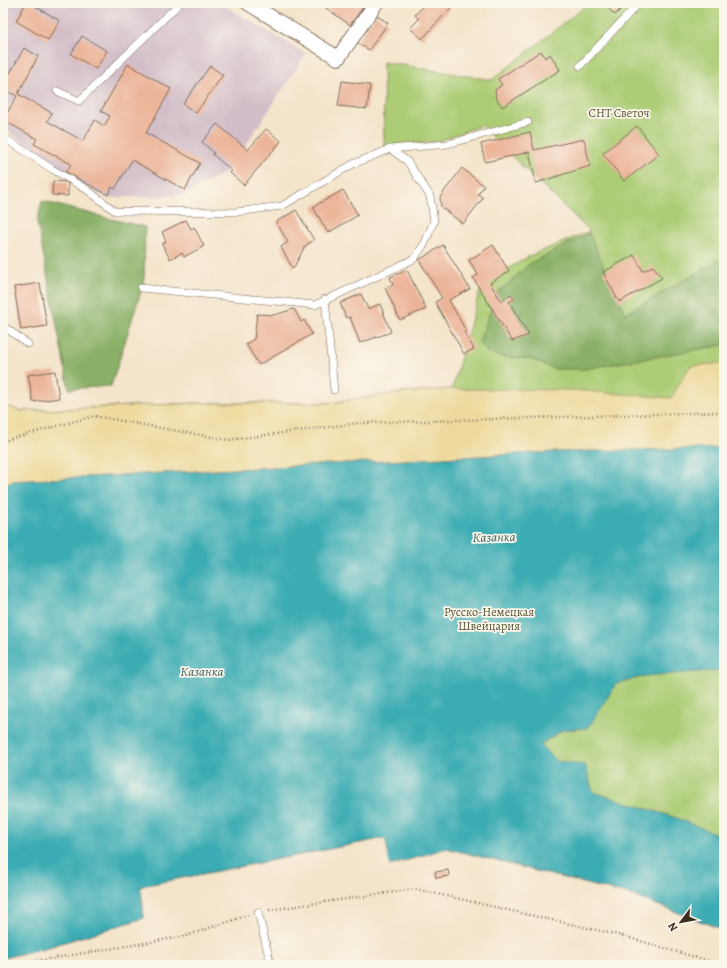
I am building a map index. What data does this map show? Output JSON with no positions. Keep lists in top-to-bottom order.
{
  "water": ["Казанка"],
  "parks": ["СНТ Светоч", "Русско-Немецкая Швейцария"],
  "north": "bottom left"
}
